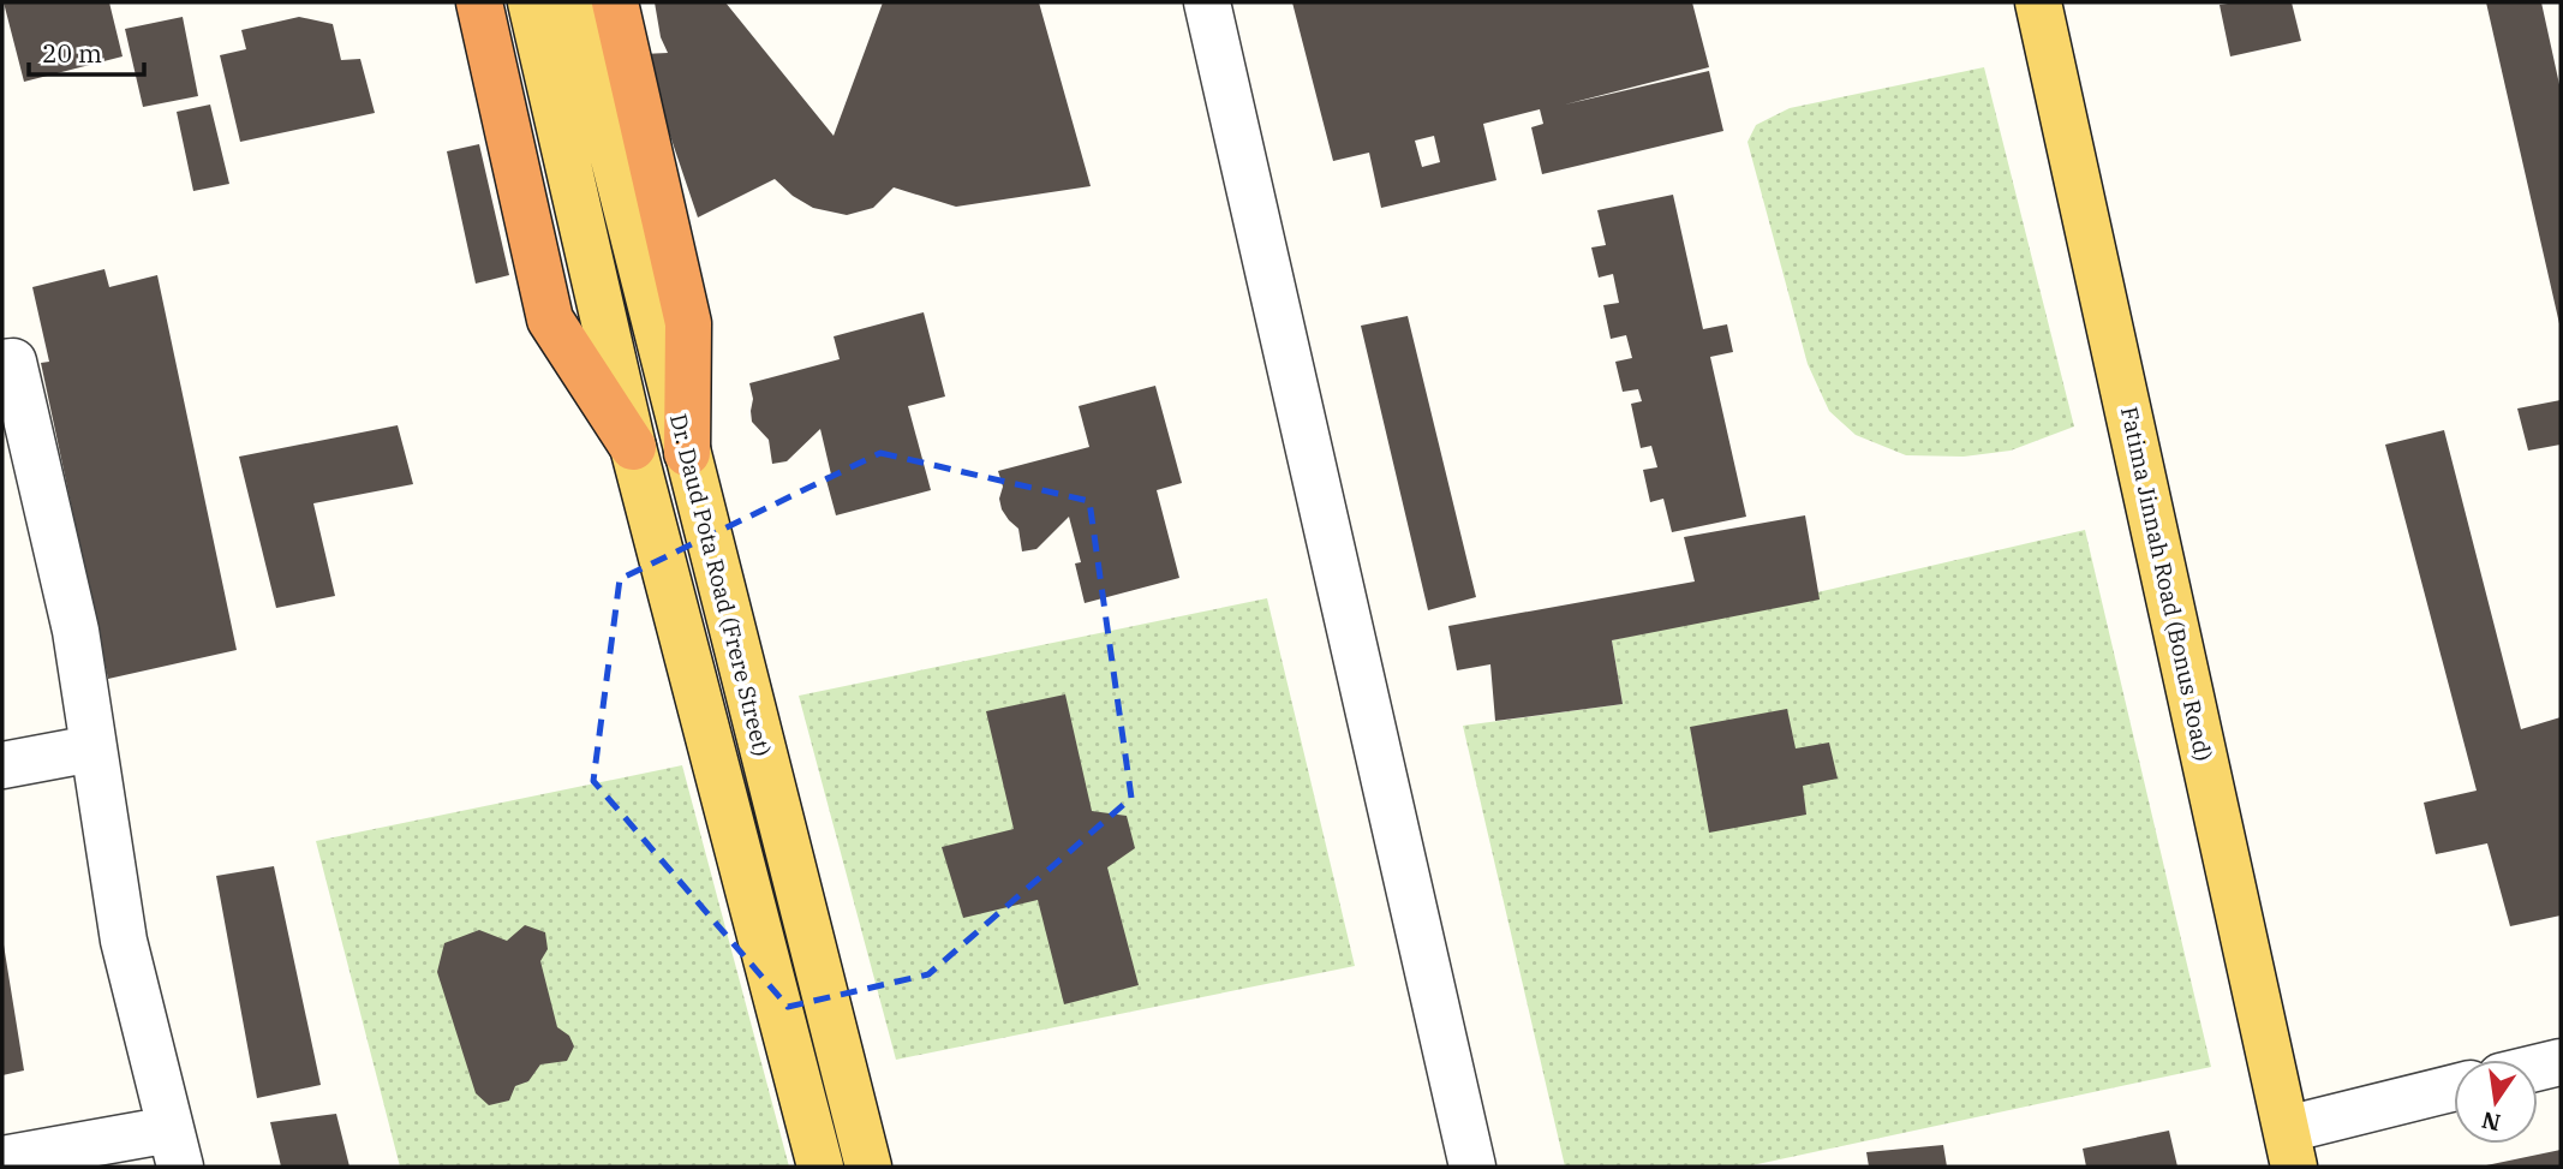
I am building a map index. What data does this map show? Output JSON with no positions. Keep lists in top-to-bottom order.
{
  "streets": {
    "main road": ["Fatima Jinnah Road (Bonus Road)", "Dr. Daud Pota Road (Frere Street)"]
  },
  "scale_bar": "20 m",
  "north": "bottom"
}
